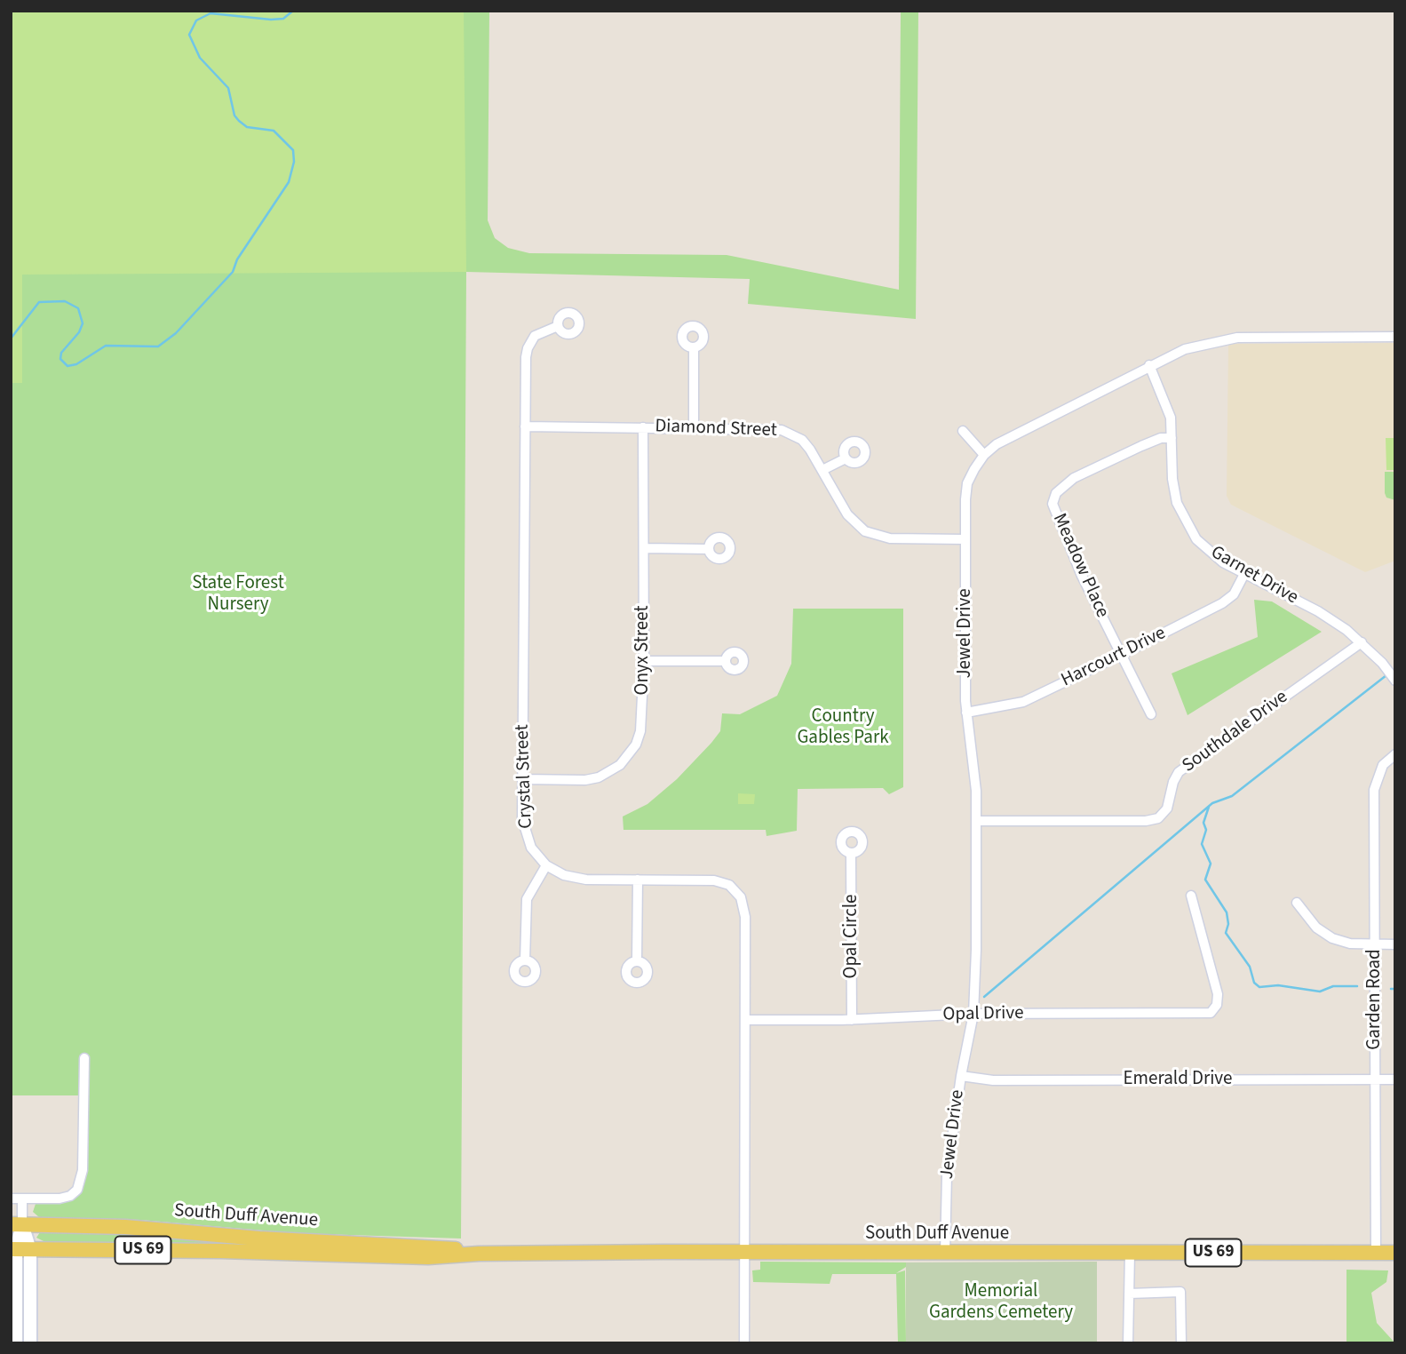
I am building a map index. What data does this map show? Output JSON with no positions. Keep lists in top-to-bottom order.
{
  "streets": {
    "main road": ["South Duff Avenue", "US 69"],
    "street": [
      "Diamond Street",
      "Meadow Place",
      "Garnet Drive",
      "Jewel Drive",
      "Onyx Street",
      "Harcourt Drive",
      "Southdale Drive",
      "Crystal Street",
      "Opal Circle",
      "Garden Road",
      "Opal Drive",
      "Emerald Drive"
    ]
  },
  "crossings": [
    ["Diamond Street", "Jewel Drive"],
    ["Diamond Street", "Onyx Street"],
    ["Diamond Street", "Crystal Street"],
    ["Meadow Place", "Garnet Drive"],
    ["Meadow Place", "Harcourt Drive"],
    ["Garnet Drive", "Jewel Drive"],
    ["Garnet Drive", "Harcourt Drive"],
    ["Garnet Drive", "Southdale Drive"],
    ["Jewel Drive", "Harcourt Drive"],
    ["Jewel Drive", "Southdale Drive"],
    ["Jewel Drive", "Opal Drive"],
    ["Jewel Drive", "Emerald Drive"],
    ["Jewel Drive", "South Duff Avenue"],
    ["Onyx Street", "Crystal Street"],
    ["Crystal Street", "Opal Drive"],
    ["Crystal Street", "South Duff Avenue"],
    ["Opal Circle", "Opal Drive"],
    ["Garden Road", "Emerald Drive"],
    ["Garden Road", "South Duff Avenue"]
  ],
  "parks": ["State Forest Nursery", "Country Gables Park", "Memorial Gardens Cemetery"]
}
